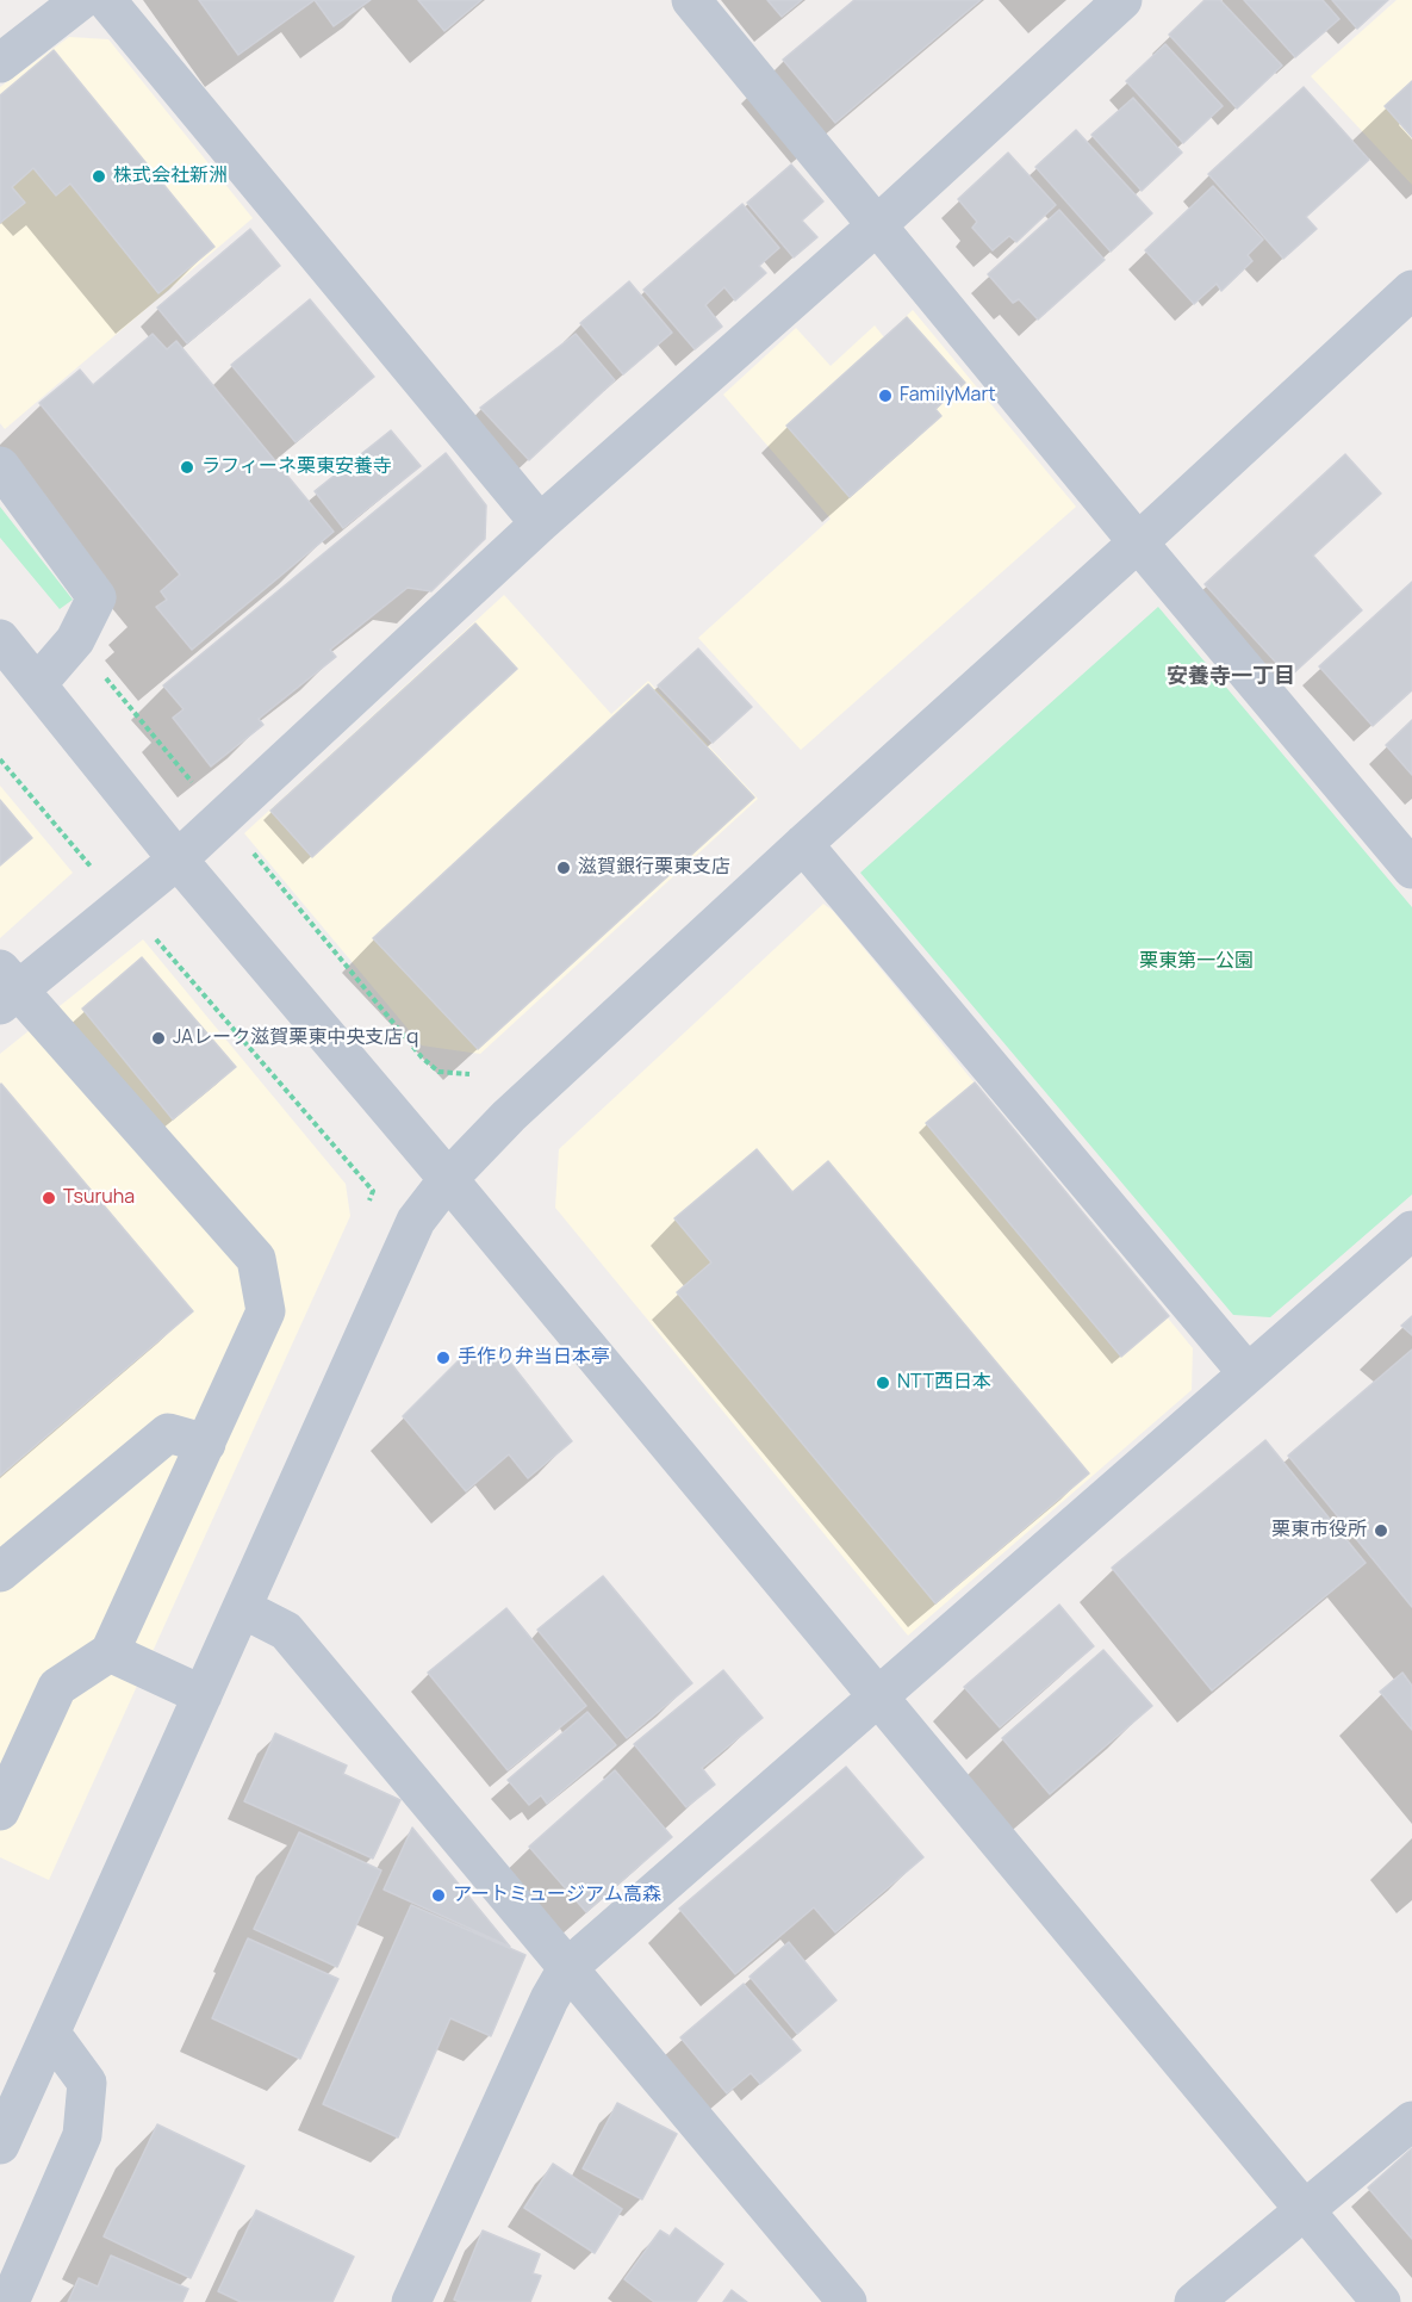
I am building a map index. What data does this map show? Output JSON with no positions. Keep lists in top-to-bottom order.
{
  "districts": ["安養寺一丁目"],
  "parks": ["栗東第一公園"],
  "places": [
    "株式会社新洲",
    "FamilyMart",
    "ラフィーネ栗東安養寺",
    "滋賀銀行栗東支店",
    "JAレーク滋賀栗東中央支店ｑ",
    "Tsuruha",
    "手作り弁当日本亭",
    "NTT西日本",
    "栗東市役所",
    "アートミュージアム高森"
  ]
}
